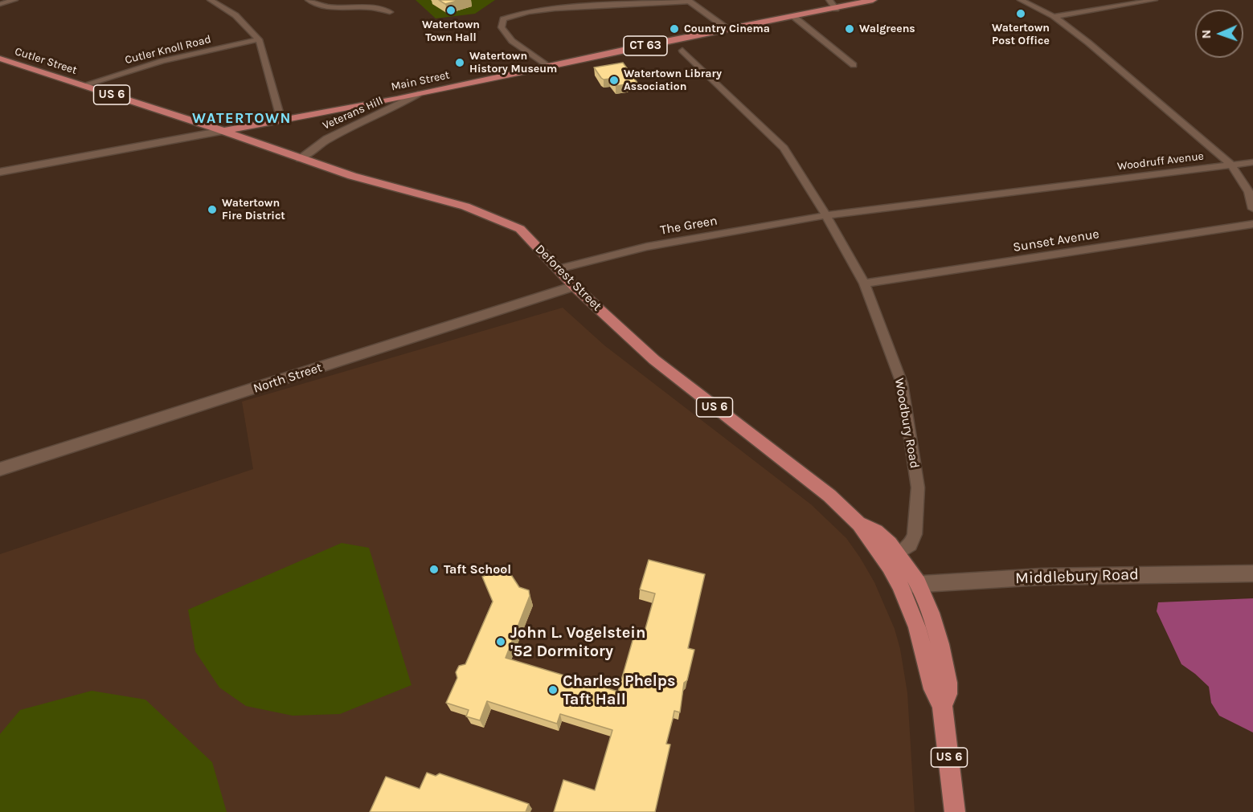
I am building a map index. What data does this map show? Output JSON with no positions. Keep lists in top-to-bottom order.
{
  "streets": {
    "main road": [
      "CT 63",
      "Cutler Street",
      "Main Street",
      "US 6",
      "Deforest Street"
    ],
    "street": [
      "Cutler Knoll Road",
      "Veterans Hill",
      "Woodruff Avenue",
      "The Green",
      "Sunset Avenue",
      "North Street",
      "Woodbury Road",
      "Middlebury Road"
    ]
  },
  "crossings": [
    ["Cutler Knoll Road", "Cutler Street"],
    ["Cutler Street", "Main Street"],
    ["Cutler Street", "Deforest Street"],
    ["Main Street", "Veterans Hill"],
    ["Main Street", "Deforest Street"],
    ["US 6", "Deforest Street"],
    ["US 6", "Woodbury Road"],
    ["US 6", "Middlebury Road"],
    ["Veterans Hill", "Deforest Street"],
    ["Woodruff Avenue", "The Green"],
    ["Woodruff Avenue", "Woodbury Road"],
    ["The Green", "Deforest Street"],
    ["The Green", "Woodbury Road"],
    ["Sunset Avenue", "Woodbury Road"],
    ["Deforest Street", "North Street"]
  ],
  "districts": ["WATERTOWN"],
  "places": [
    "Watertown Town Hall",
    "Watertown Post Office",
    "Country Cinema",
    "Walgreens",
    "Watertown History Museum",
    "Watertown Library Association",
    "Watertown Fire District",
    "Taft School",
    "John L. Vogelstein '52 Dormitory",
    "Charles Phelps Taft Hall"
  ],
  "north": "left"
}
